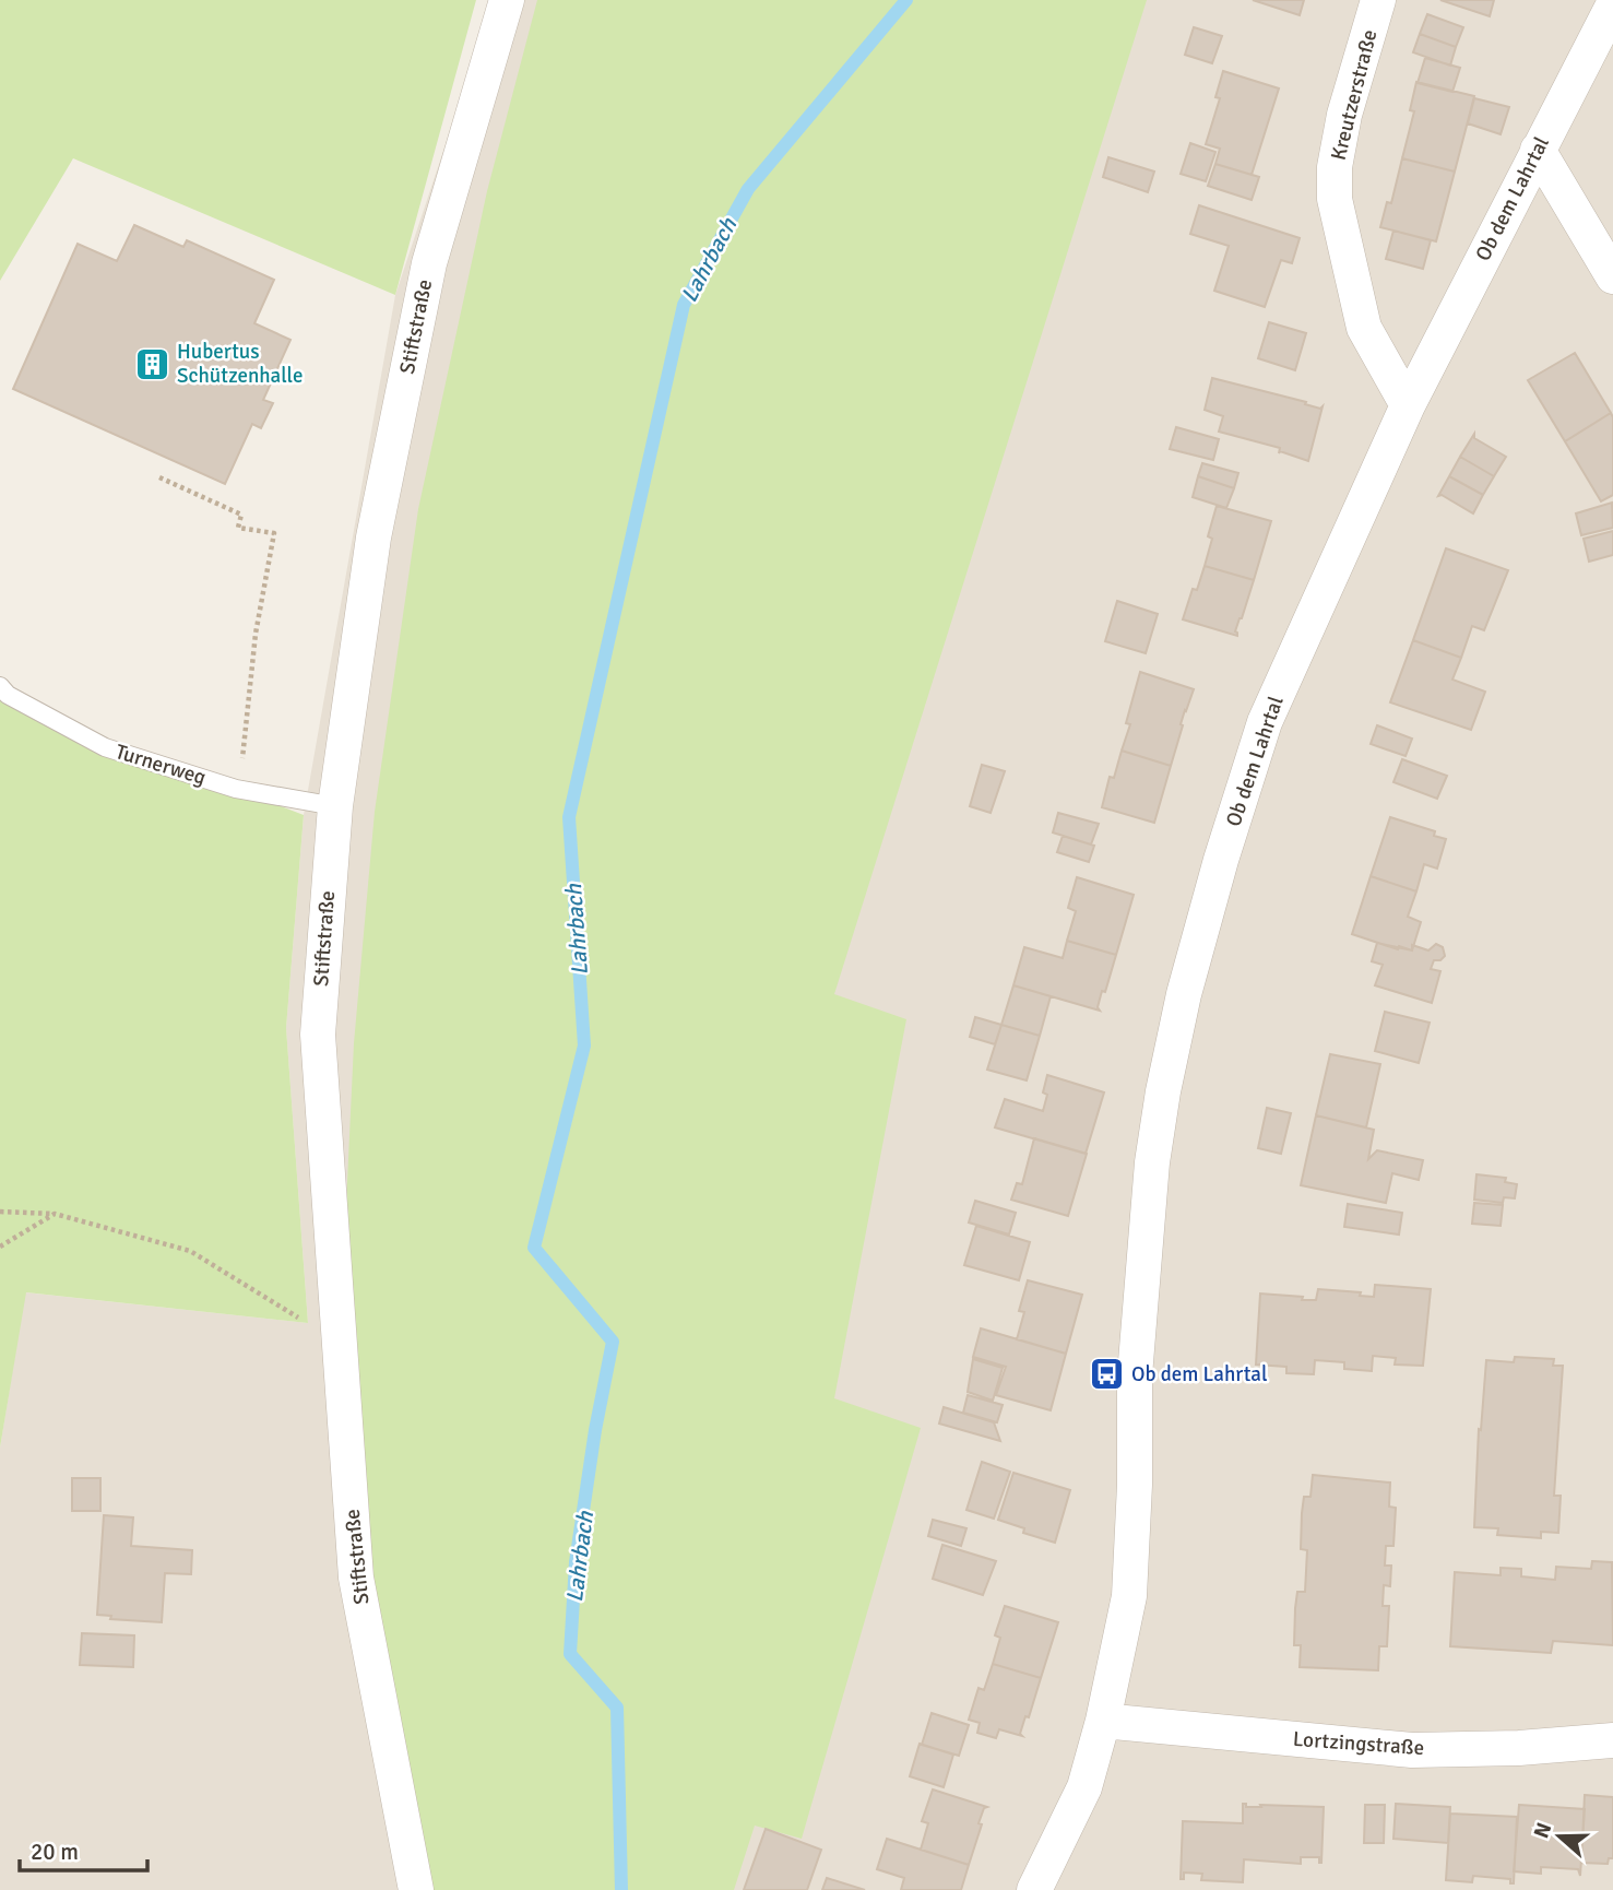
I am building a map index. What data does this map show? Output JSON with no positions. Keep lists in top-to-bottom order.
{
  "streets": {
    "street": [
      "Kreutzerstraße",
      "Ob dem Lahrtal",
      "Stiftstraße",
      "Lortzingstraße"
    ],
    "lane": ["Turnerweg"]
  },
  "crossings": [
    ["Kreutzerstraße", "Ob dem Lahrtal"],
    ["Ob dem Lahrtal", "Lortzingstraße"],
    ["Stiftstraße", "Turnerweg"]
  ],
  "water": ["Lahrbach"],
  "places": {
    "building": ["Hubertus Schützenhalle"],
    "bus stop": ["Ob dem Lahrtal"]
  },
  "scale_bar": "20 m",
  "north": "left"
}
